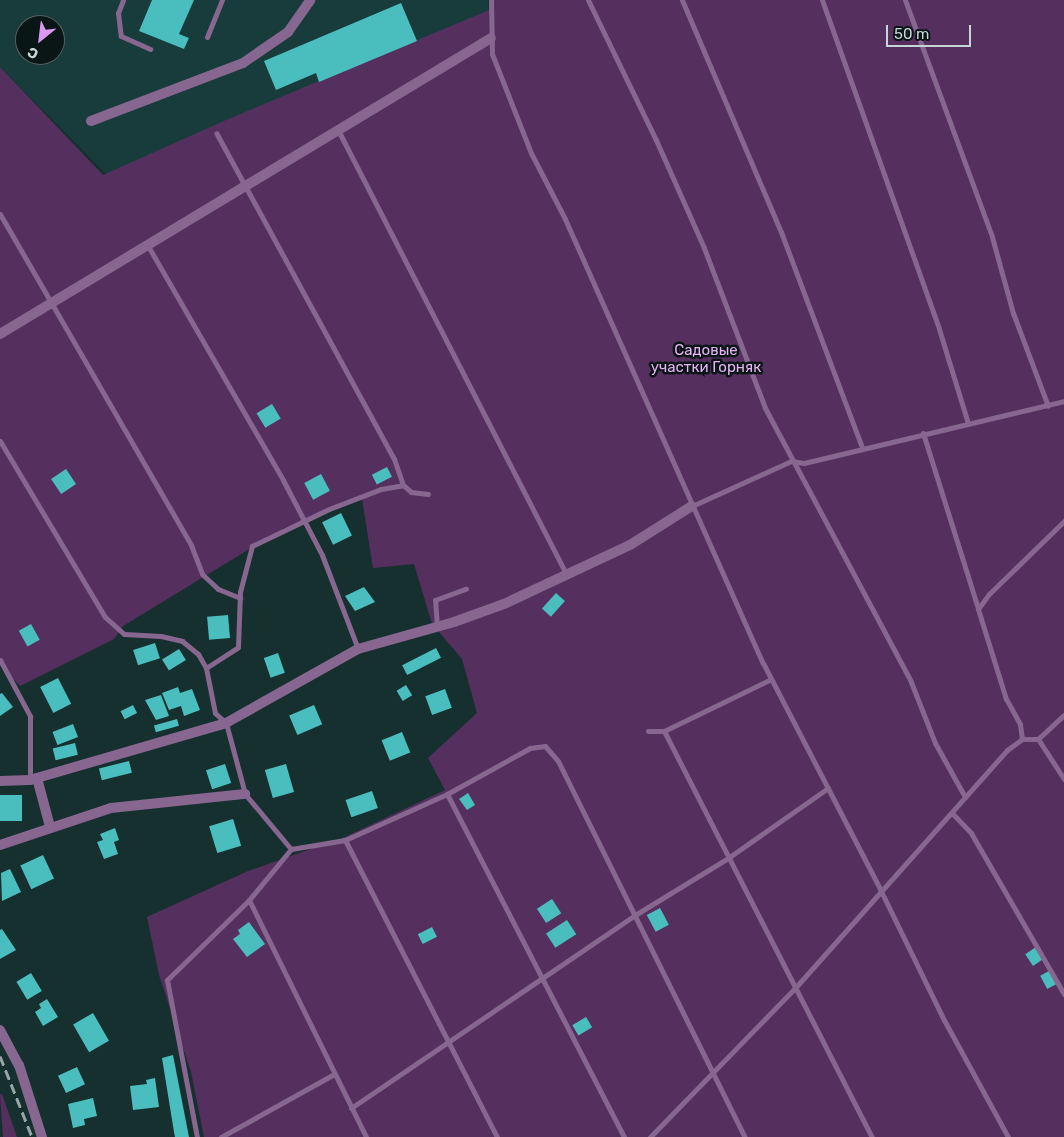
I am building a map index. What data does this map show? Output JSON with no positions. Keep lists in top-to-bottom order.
{
  "parks": ["Садовые участки Горняк"],
  "scale_bar": "50 m",
  "north": "bottom left"
}
